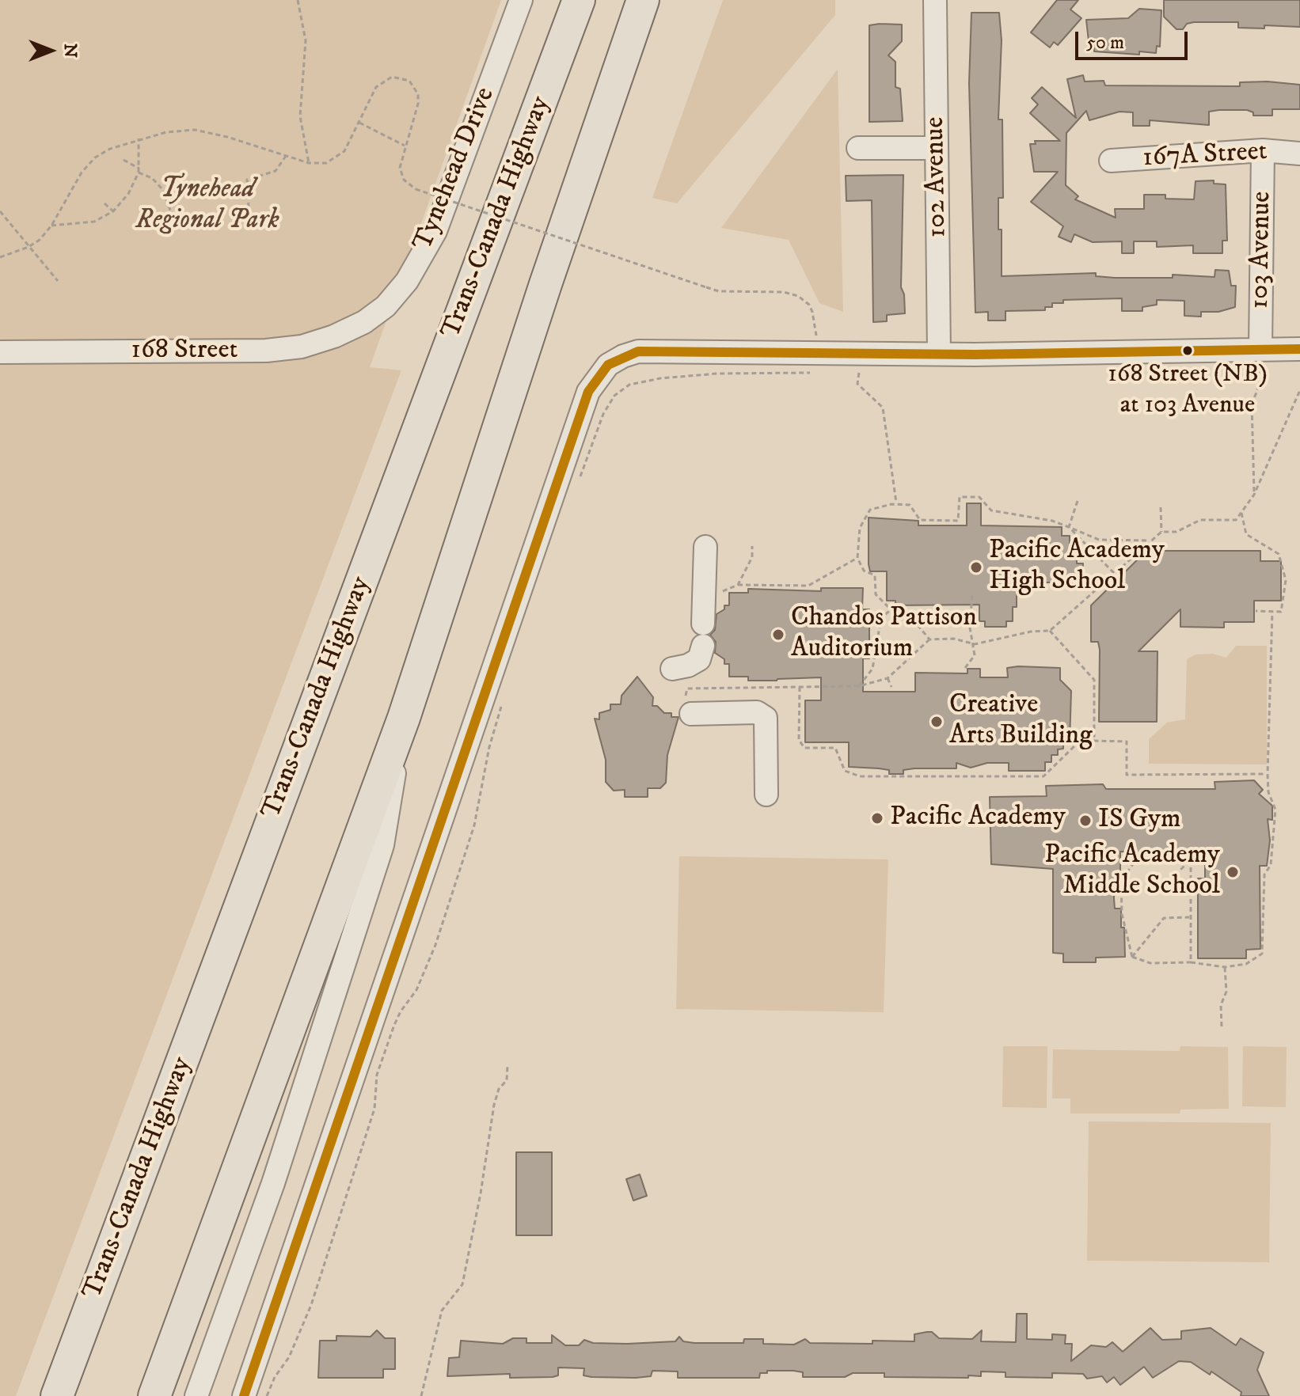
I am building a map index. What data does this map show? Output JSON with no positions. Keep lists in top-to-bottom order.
{
  "streets": {
    "highway": ["Trans-Canada Highway"],
    "street": [
      "167A Street",
      "Tynehead Drive",
      "102 Avenue",
      "103 Avenue",
      "168 Street"
    ]
  },
  "crossings": [
    ["167A Street", "103 Avenue"],
    ["Tynehead Drive", "168 Street"]
  ],
  "parks": ["Tynehead Regional Park"],
  "places": [
    "168 Street (NB) at 103 Avenue",
    "Pacific Academy High School",
    "Chandos Pattison Auditorium",
    "Creative Arts Building",
    "Pacific Academy",
    "IS Gym",
    "Pacific Academy Middle School"
  ],
  "scale_bar": "50 m",
  "north": "right"
}
